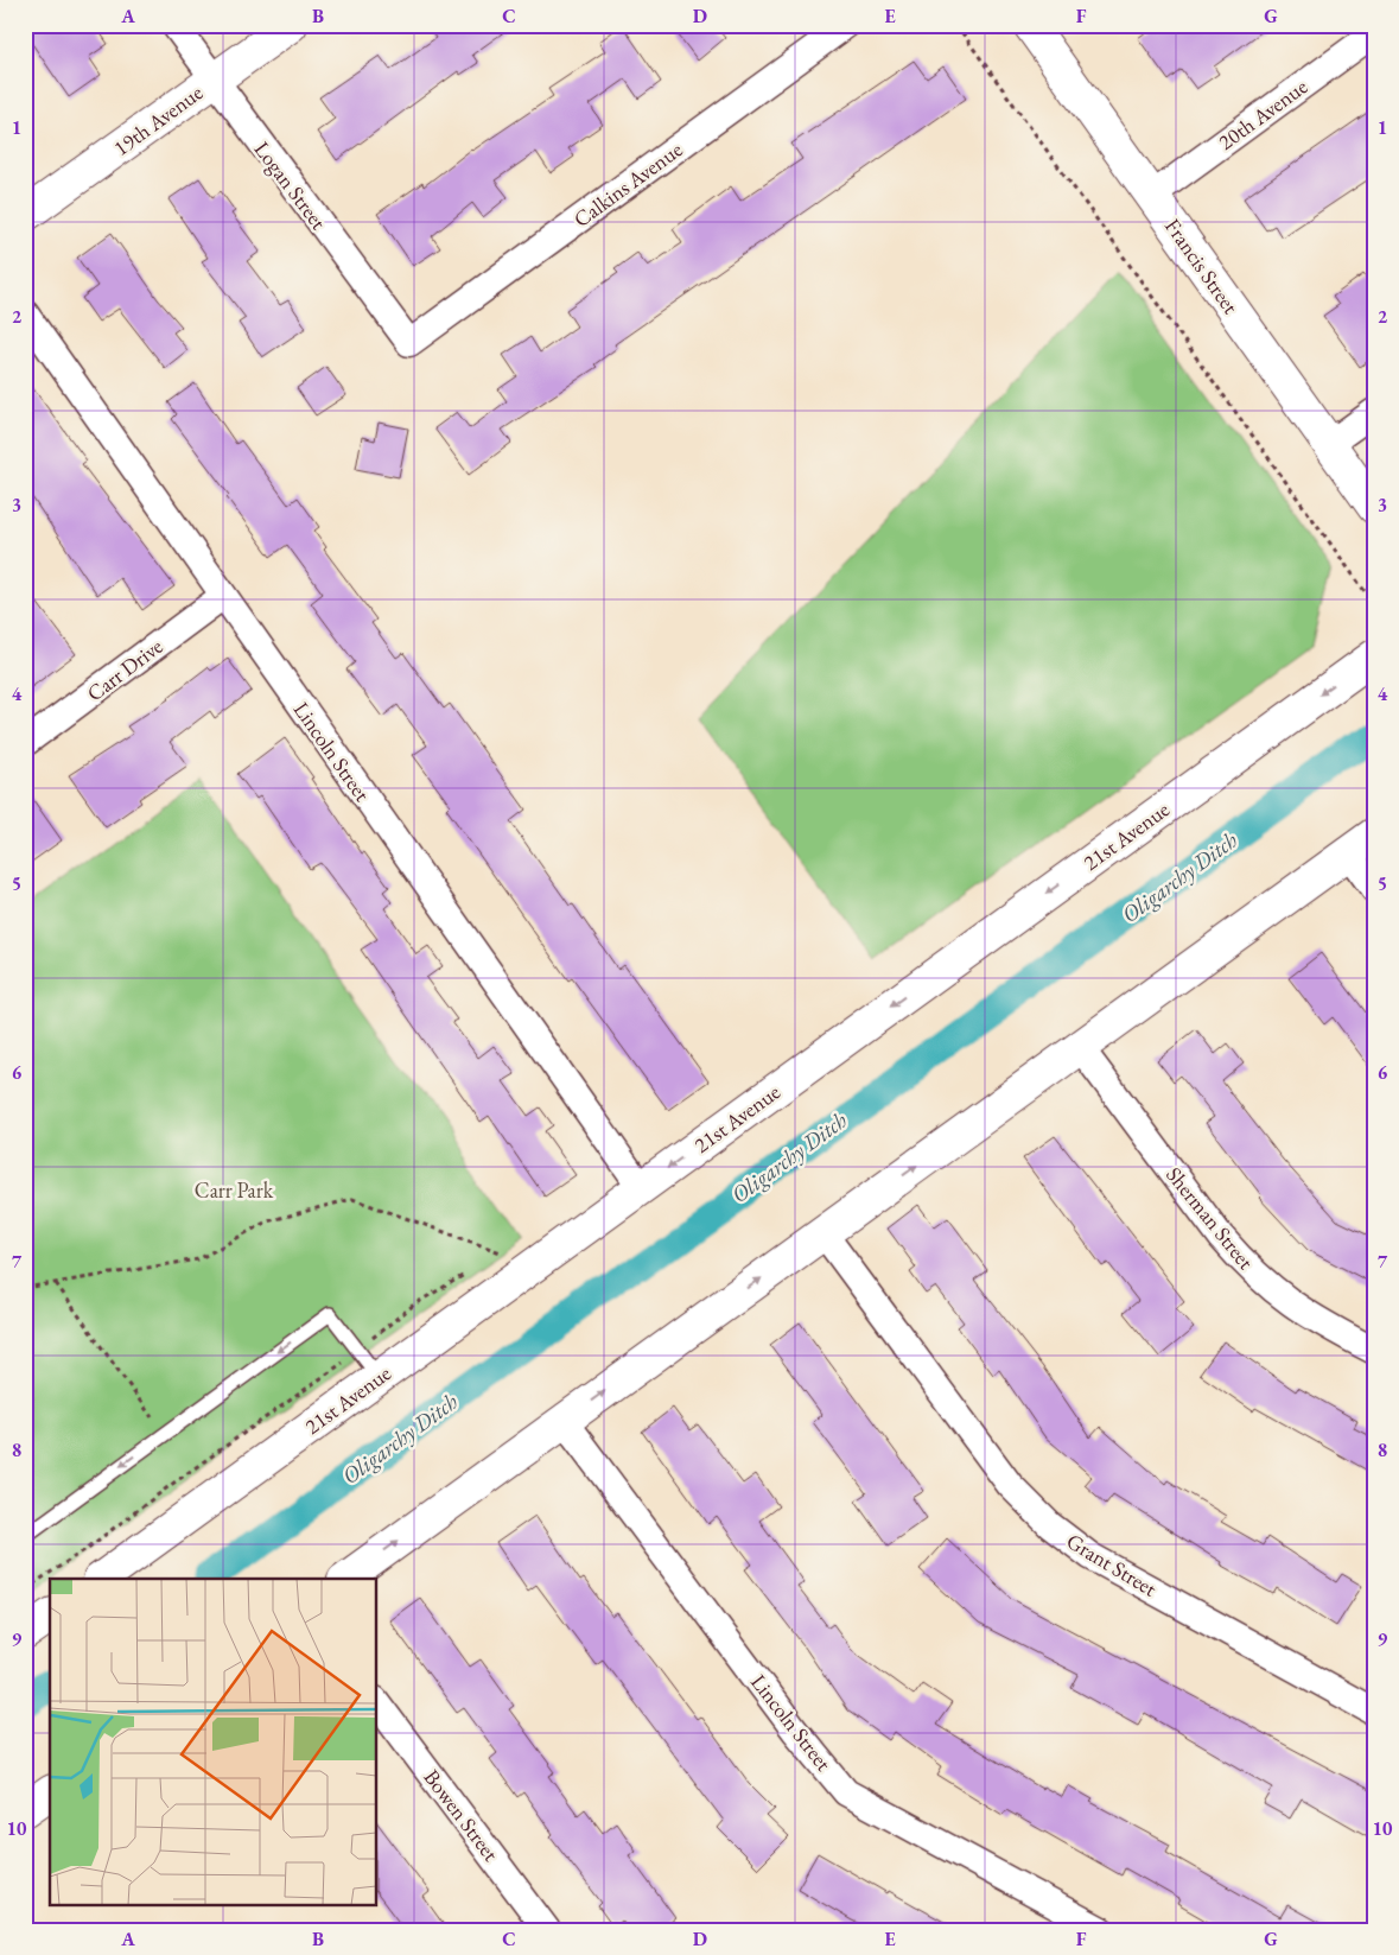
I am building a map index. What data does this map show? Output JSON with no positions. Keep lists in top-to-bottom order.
{
  "streets": {
    "street": [
      "20th Avenue",
      "19th Avenue",
      "Calkins Avenue",
      "Logan Street",
      "Francis Street",
      "Carr Drive",
      "Lincoln Street",
      "21st Avenue",
      "Sherman Street",
      "Grant Street",
      "Bowen Street"
    ]
  },
  "crossings": [
    ["20th Avenue", "Francis Street"],
    ["19th Avenue", "Logan Street"],
    ["Calkins Avenue", "Logan Street"],
    ["Carr Drive", "Lincoln Street"],
    ["Lincoln Street", "21st Avenue"]
  ],
  "water": ["Oligarchy Ditch"],
  "parks": ["Carr Park"],
  "grid": {
    "columns": [
      "A",
      "B",
      "C",
      "D",
      "E",
      "F",
      "G"
    ],
    "rows": [
      "1",
      "2",
      "3",
      "4",
      "5",
      "6",
      "7",
      "8",
      "9",
      "10"
    ]
  }
}
